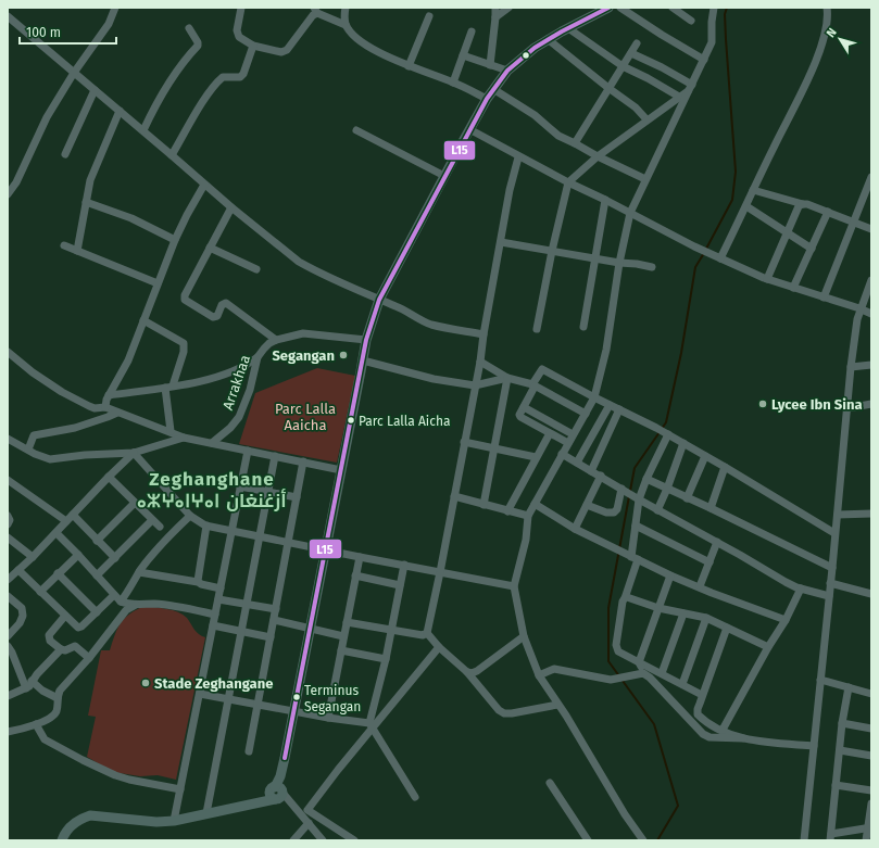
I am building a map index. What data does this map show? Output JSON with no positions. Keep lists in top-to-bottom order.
{
  "streets": {
    "street": ["Arrakhaa"]
  },
  "districts": ["Zeghanghane ⴰⵣⵖⴰⵏⵖⴰⵏ أزغنغان"],
  "parks": ["Parc Lalla Aaicha"],
  "places": [
    "Segangan",
    "Lycee Ibn Sina",
    "Parc Lalla Aicha",
    "Stade Zeghangane",
    "Terminus Segangan"
  ],
  "lines": ["transit line L15"],
  "scale_bar": "100 m",
  "north": "top left"
}
